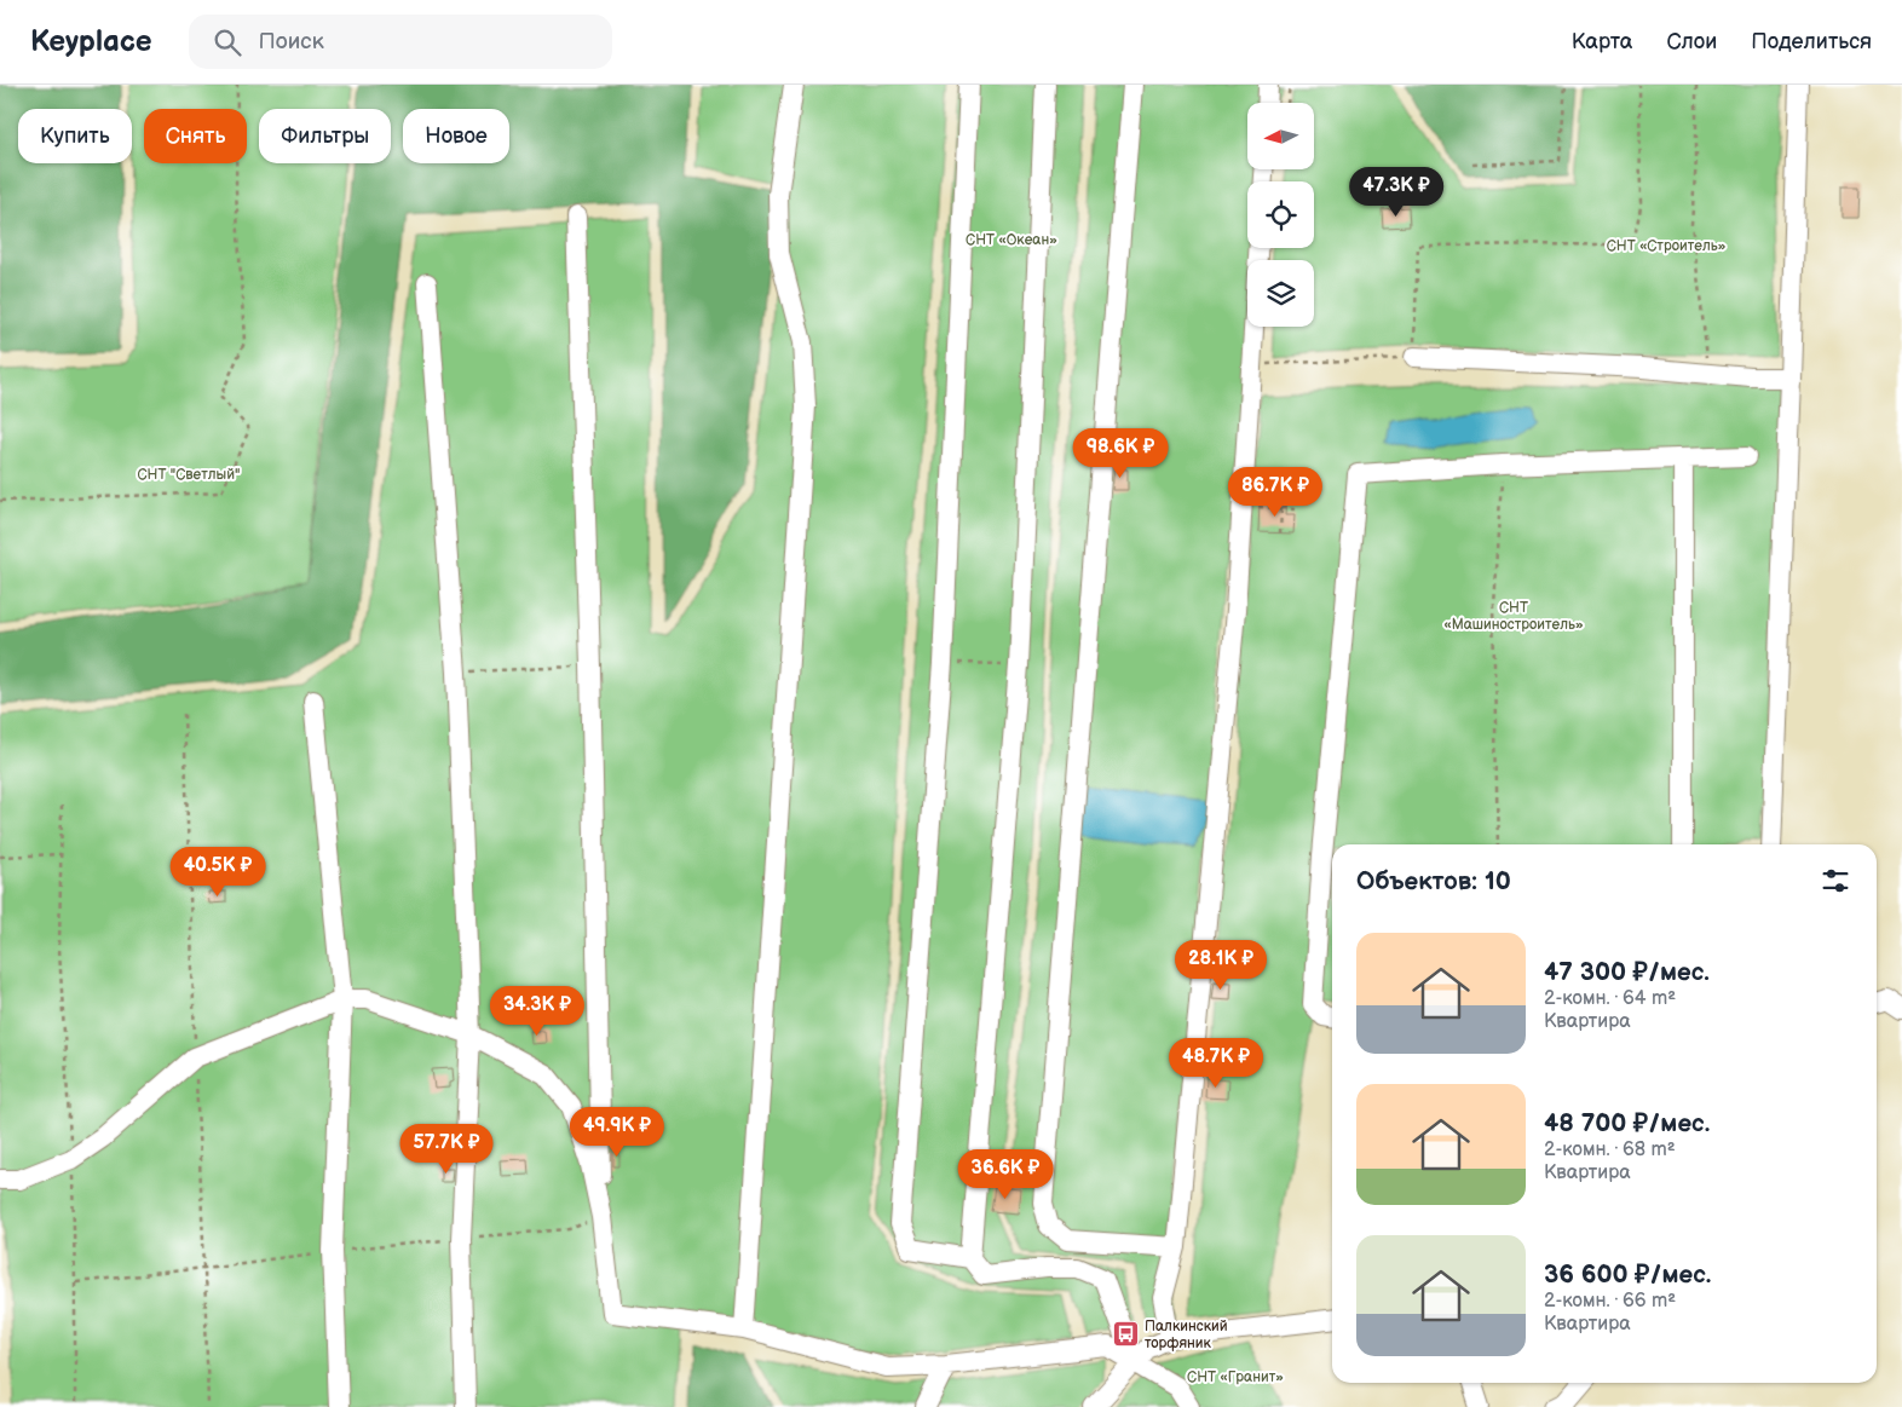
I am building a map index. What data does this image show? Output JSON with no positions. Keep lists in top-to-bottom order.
{
  "parks": [
    "СНТ «Океан»",
    "СНТ «Строитель»",
    "СНТ \"Светлый\"",
    "СНТ «Машиностроитель»",
    "СНТ «Гранит»"
  ],
  "places": {
    "bus stop": ["Палкинский торфяник"]
  },
  "north": "left",
  "page": {
    "header": "Keyplace",
    "search": "Поиск",
    "nav": ["Карта", "Слои", "Поделиться"],
    "chip": [
      "Купить",
      "Снять",
      "Фильтры",
      "Новое"
    ],
    "price": [
      "47.3K ₽",
      "98.6K ₽",
      "86.7K ₽",
      "40.5K ₽",
      "28.1K ₽",
      "34.3K ₽",
      "48.7K ₽",
      "49.9K ₽",
      "57.7K ₽",
      "36.6K ₽"
    ],
    "heading": "Объектов: 10",
    "list": [
      {
        "name": "47 300 ₽/мес.",
        "note": "2-комн. · 64 m² · Квартира"
      },
      {
        "name": "48 700 ₽/мес.",
        "note": "2-комн. · 68 m² · Квартира"
      },
      {
        "name": "36 600 ₽/мес.",
        "note": "2-комн. · 66 m² · Квартира"
      }
    ]
  }
}
